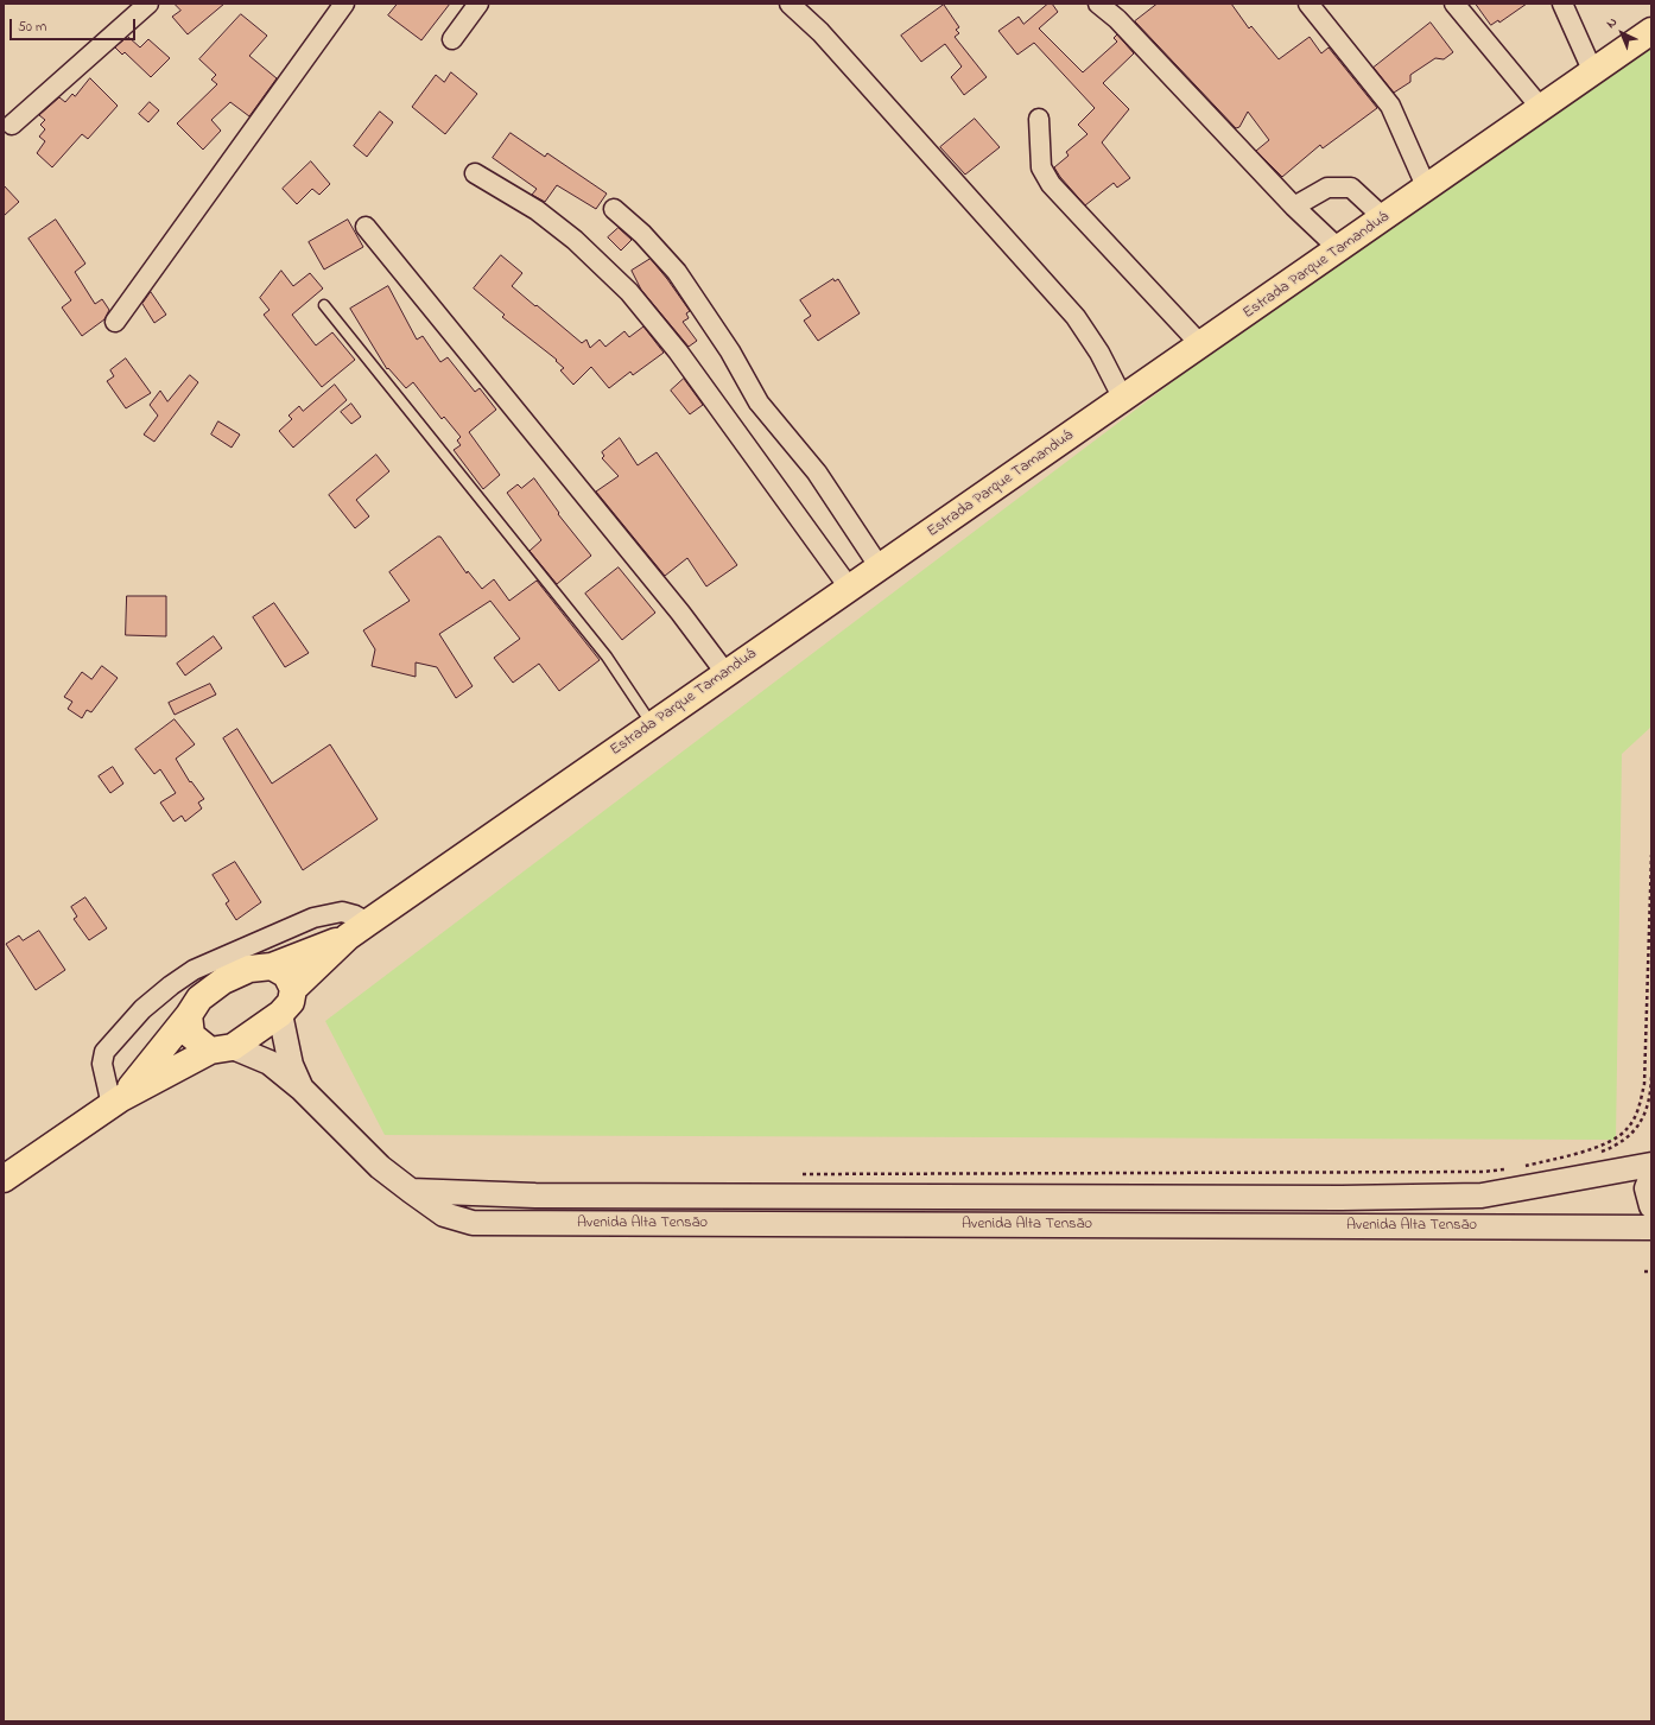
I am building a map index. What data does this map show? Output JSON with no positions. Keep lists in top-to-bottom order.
{
  "streets": {
    "main road": ["Estrada Parque Tamanduá"],
    "street": ["Avenida Alta Tensāo"]
  },
  "scale_bar": "50 m",
  "north": "top left"
}
